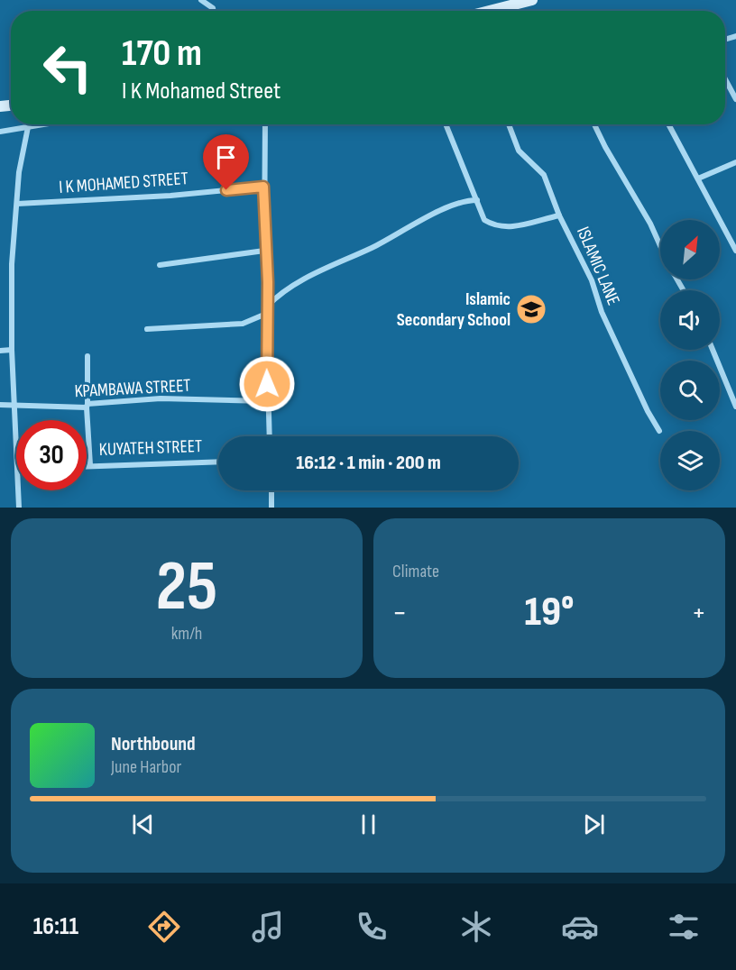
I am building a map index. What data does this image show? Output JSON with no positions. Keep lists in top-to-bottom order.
{
  "streets": {
    "street": [
      "I K MOHAMED STREET",
      "ISLAMIC LANE",
      "KPAMBAWA STREET",
      "KUYATEH STREET"
    ]
  },
  "places": {
    "school or university": ["Islamic Secondary School"]
  },
  "north": "top right",
  "page": {
    "turn": ["170 m", "I K Mohamed Street"],
    "limit": "30",
    "trip": "16:12 · 1 min · 200 m",
    "tile": [
      ["25", "km/h"],
      "Climate"
    ],
    "heat": ["−", "19°", "+"],
    "song": ["Northbound", "June Harbor"],
    "tabs": "16:11"
  }
}
